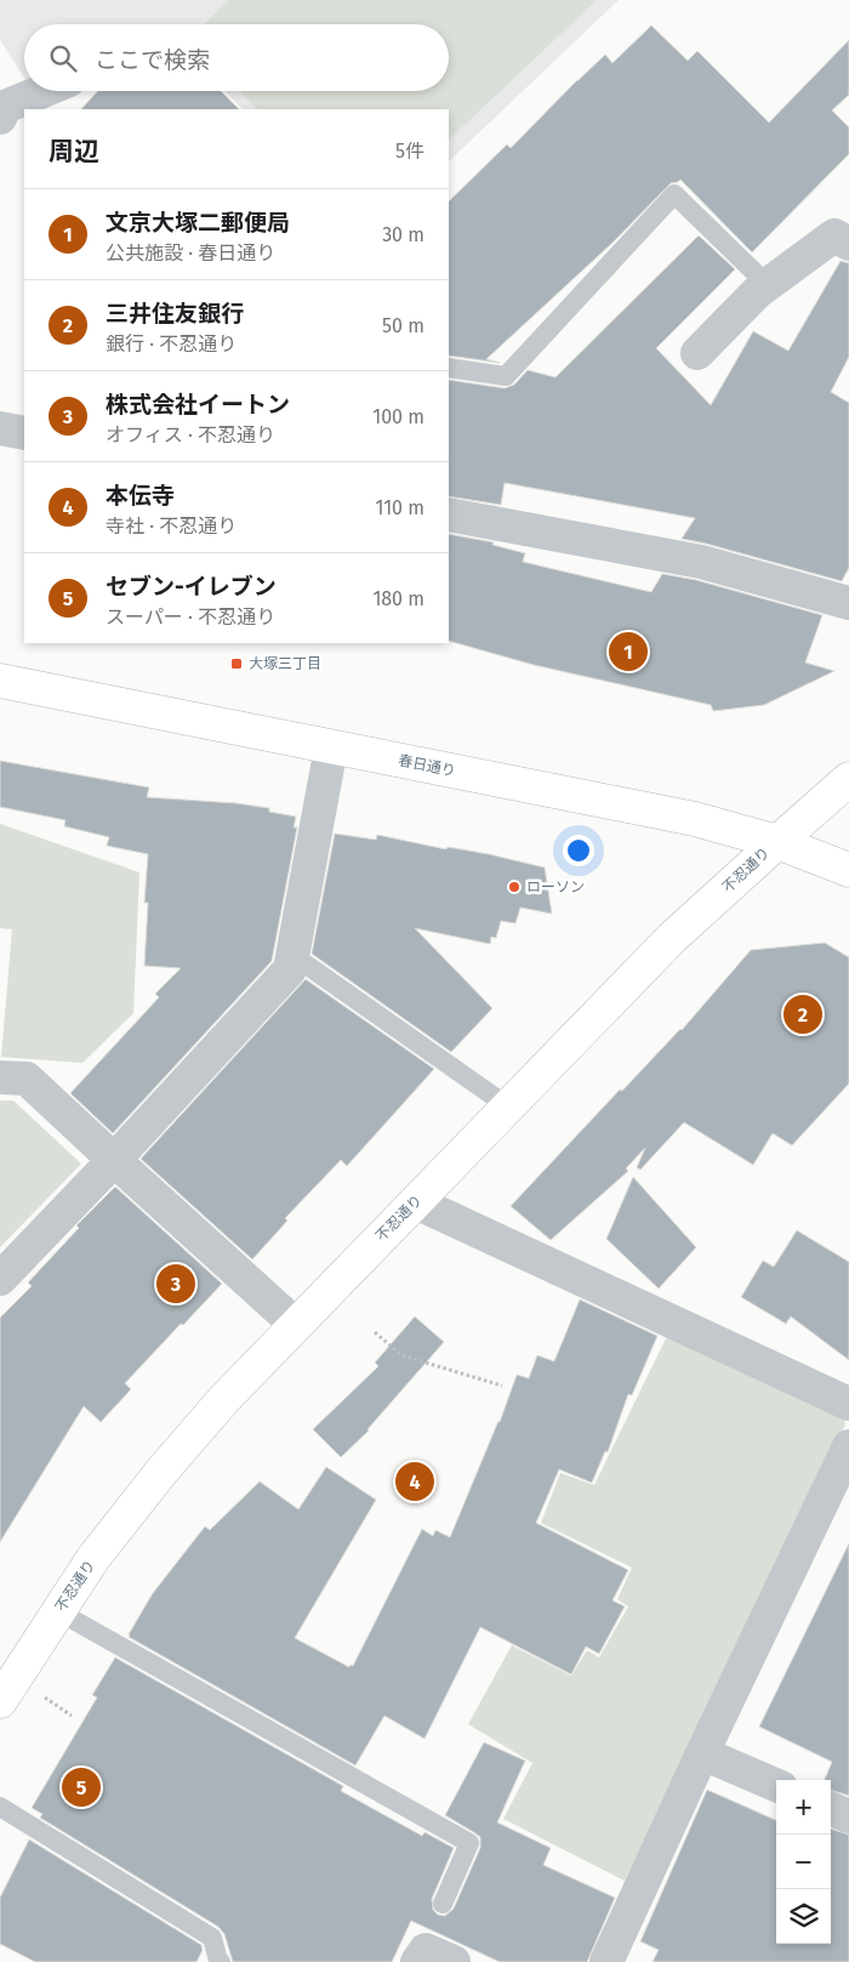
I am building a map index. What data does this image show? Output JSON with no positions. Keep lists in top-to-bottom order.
{
  "streets": {
    "main road": ["春日通り", "不忍通り"]
  },
  "crossings": [
    ["春日通り", "不忍通り"]
  ],
  "places": {
    "transit": ["大塚三丁目"],
    "other": ["ローソン"]
  },
  "page": {
    "search": "ここで検索",
    "heading": ["周辺", "5件"],
    "list": [
      {
        "mark": "1",
        "name": "文京大塚二郵便局",
        "note": "公共施設 · 春日通り",
        "value": "30 m"
      },
      {
        "mark": "2",
        "name": "三井住友銀行",
        "note": "銀行 · 不忍通り",
        "value": "50 m"
      },
      {
        "mark": "3",
        "name": "株式会社イートン",
        "note": "オフィス · 不忍通り",
        "value": "100 m"
      },
      {
        "mark": "4",
        "name": "本伝寺",
        "note": "寺社 · 不忍通り",
        "value": "110 m"
      },
      {
        "mark": "5",
        "name": "セブン-イレブン",
        "note": "スーパー · 不忍通り",
        "value": "180 m"
      }
    ],
    "pins": [
      "1",
      "2",
      "3",
      "4",
      "5"
    ],
    "map_buttons": ["+", "−"]
  }
}
